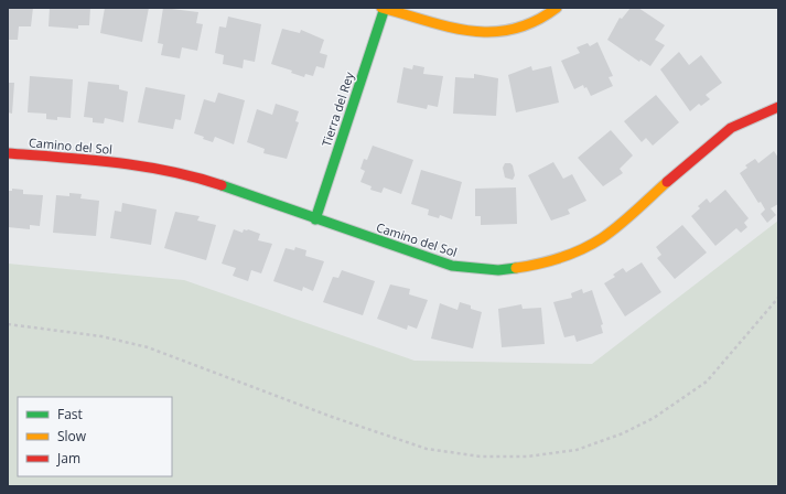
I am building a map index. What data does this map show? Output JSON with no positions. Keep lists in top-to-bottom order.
{
  "streets": {
    "street": ["Tierra del Rey", "Camino del Sol"]
  },
  "crossings": [
    ["Tierra del Rey", "Camino del Sol"]
  ],
  "legend": ["Fast", "Slow", "Jam"]
}
